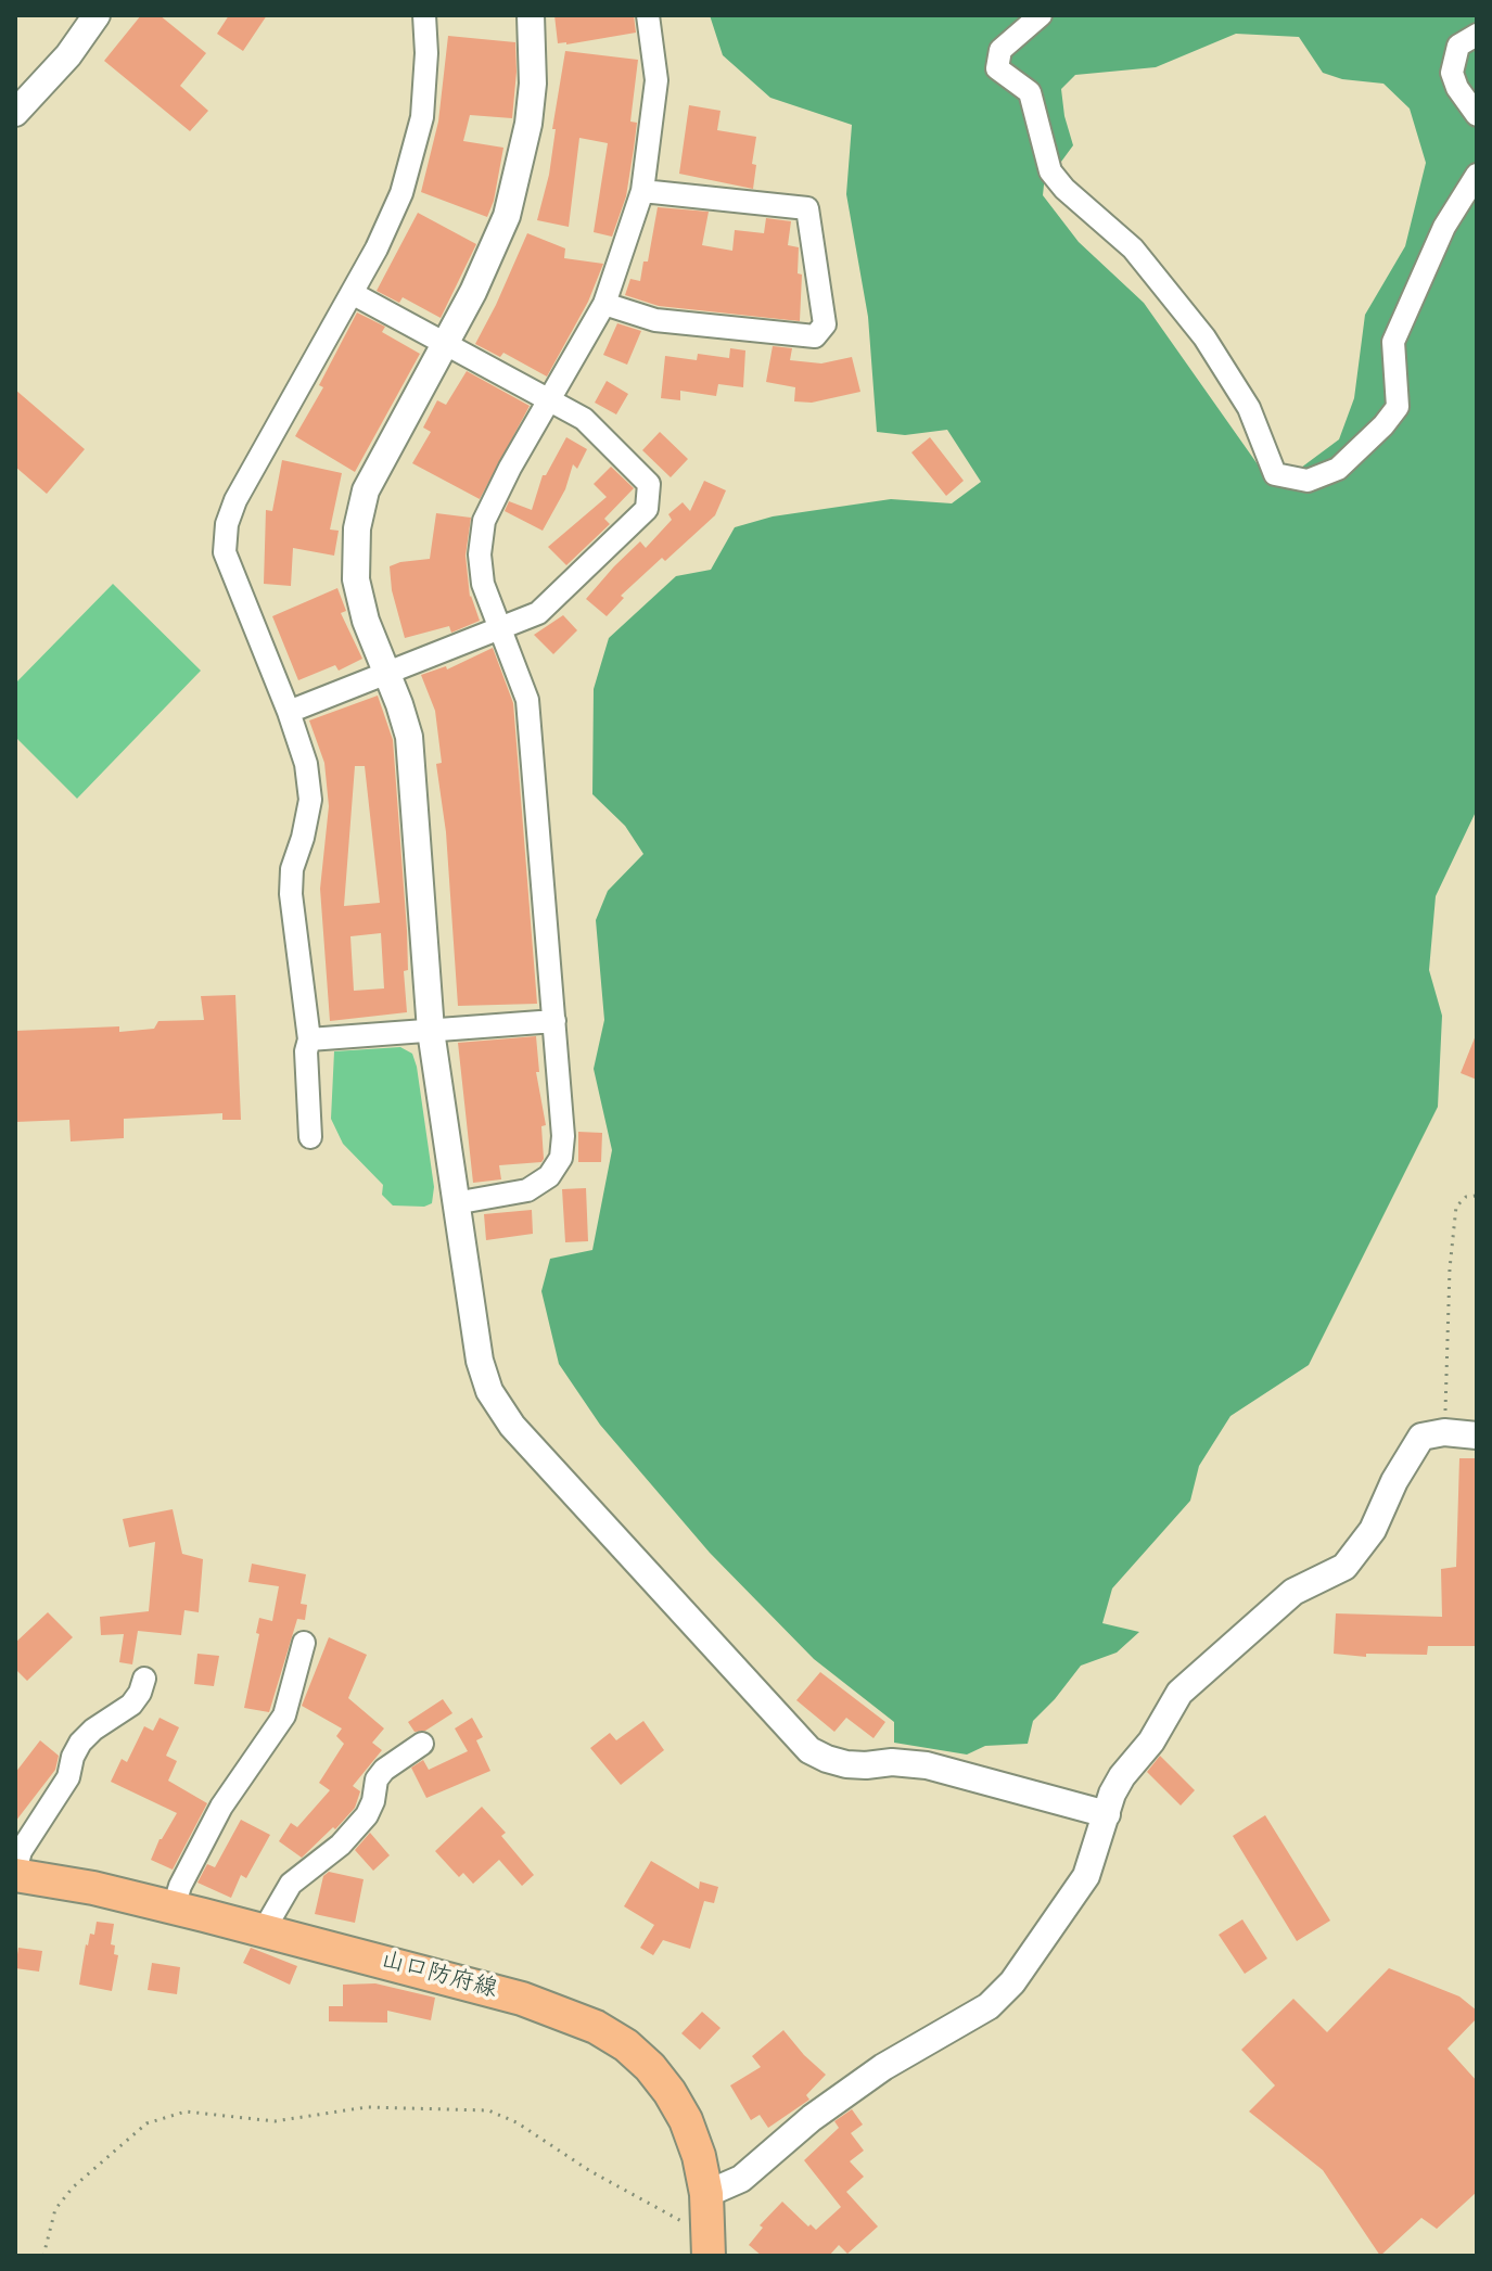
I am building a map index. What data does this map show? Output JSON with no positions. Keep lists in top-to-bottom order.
{
  "streets": {
    "main road": ["山口防府線"]
  }
}
